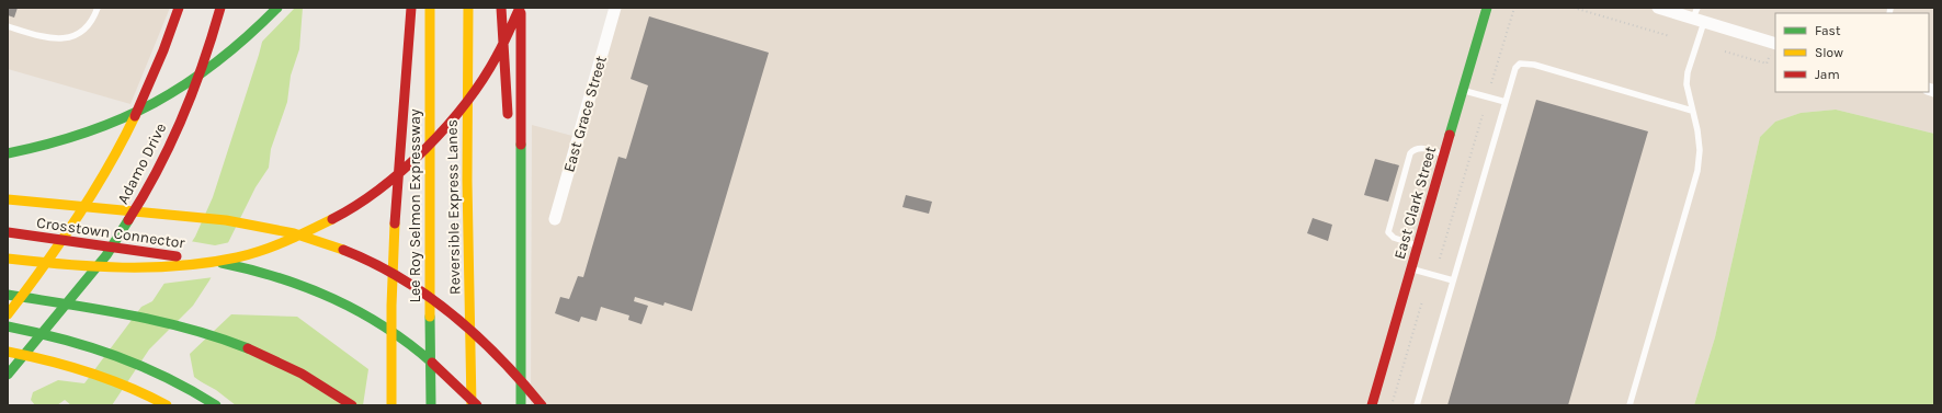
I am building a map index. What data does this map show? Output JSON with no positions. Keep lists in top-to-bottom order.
{
  "streets": {
    "main road": [
      "Adamo Drive",
      "East Clark Street",
      "Lee Roy Selmon Expressway",
      "Reversible Express Lanes",
      "Crosstown Connector"
    ],
    "street": ["East Grace Street"]
  },
  "legend": ["Fast", "Slow", "Jam"]
}
